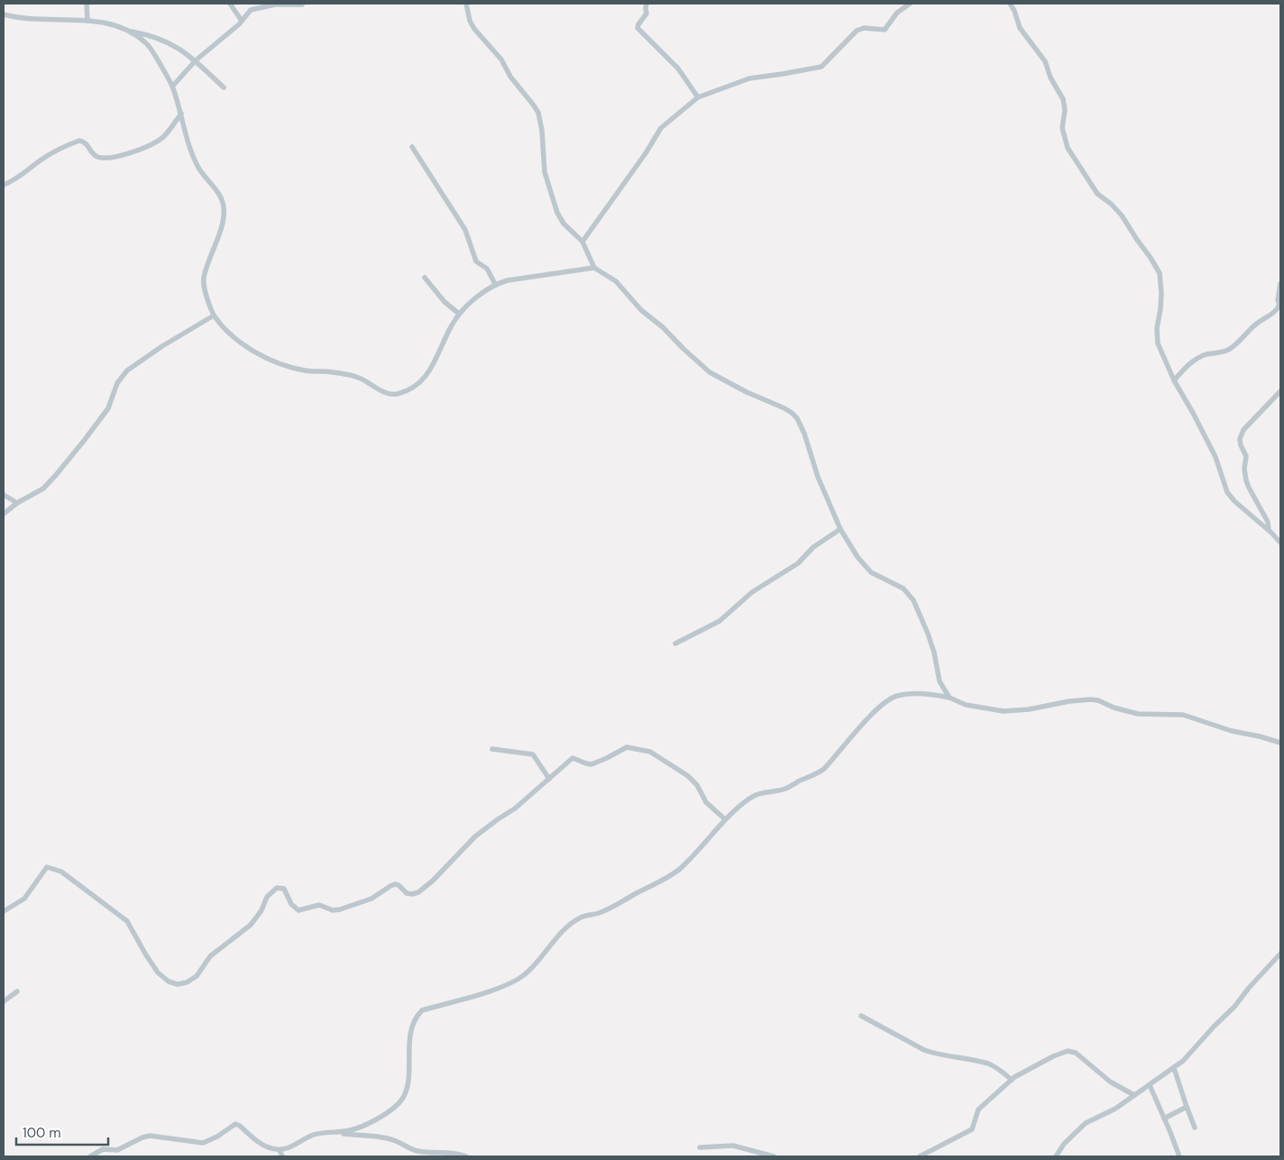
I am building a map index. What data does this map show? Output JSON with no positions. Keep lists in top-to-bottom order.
{
  "scale_bar": "100 m"
}
